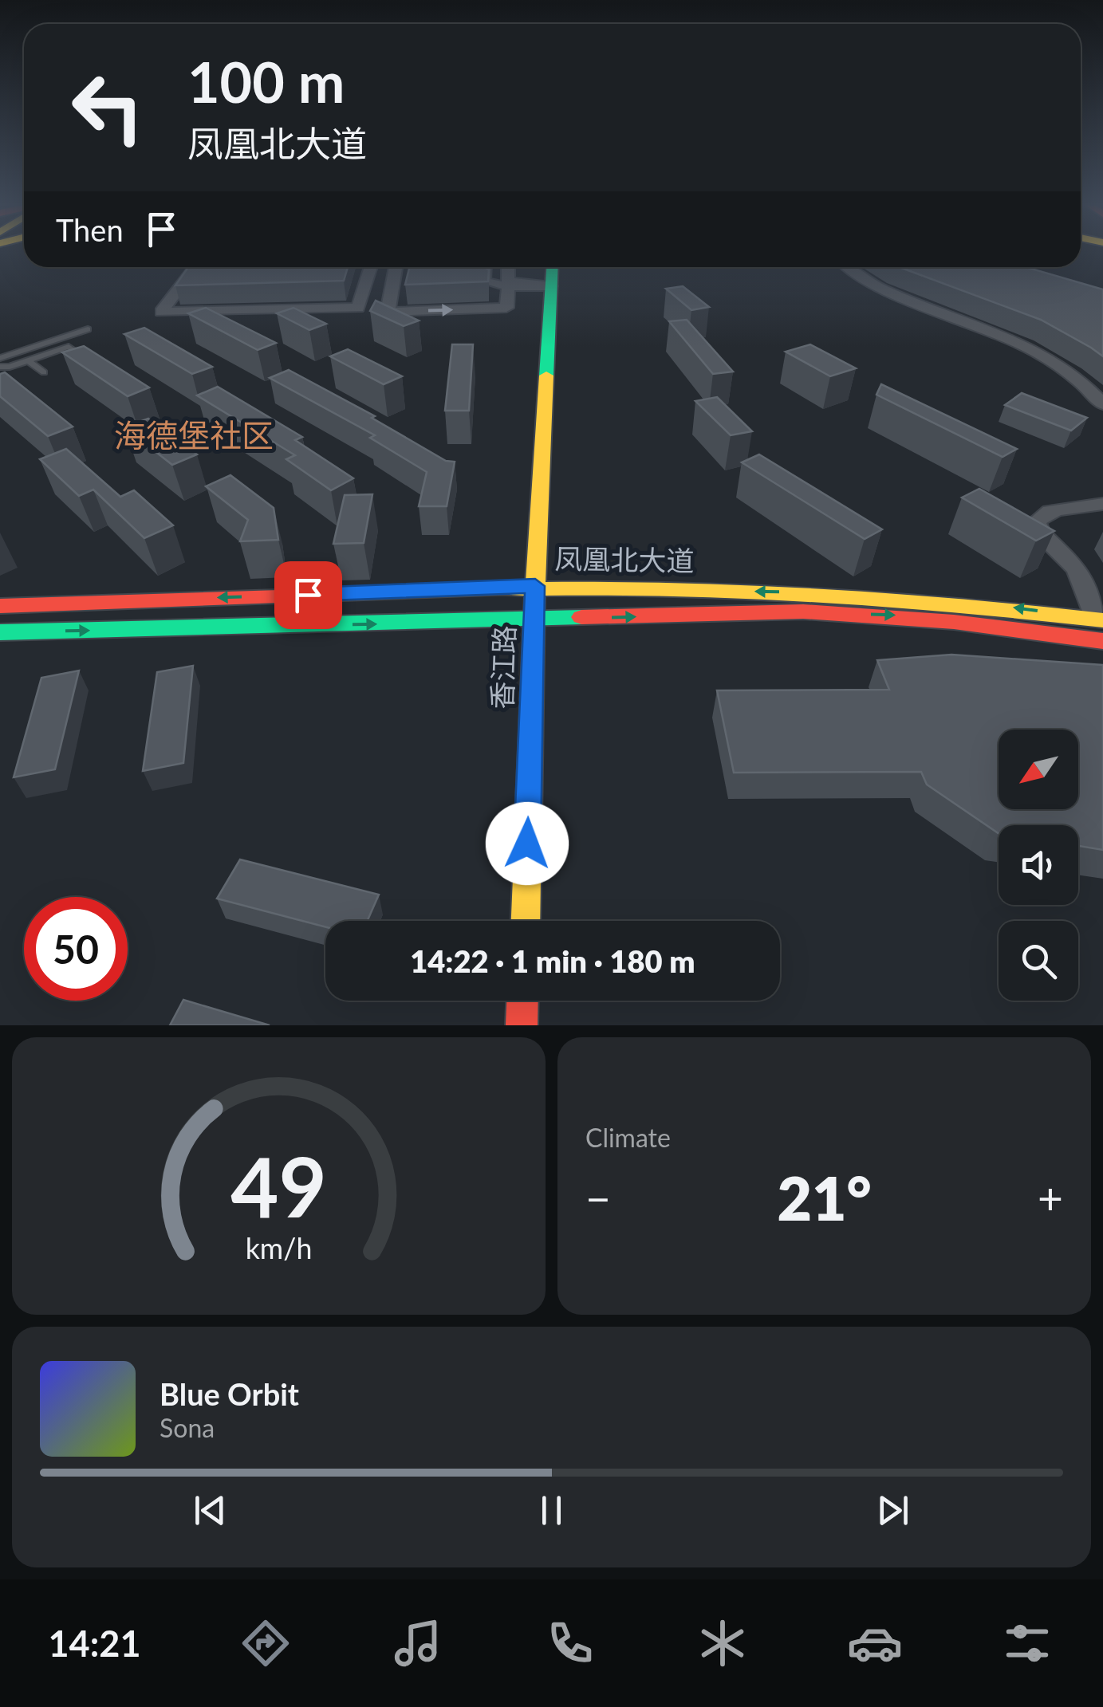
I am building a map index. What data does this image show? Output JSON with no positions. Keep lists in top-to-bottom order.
{
  "streets": {
    "main road": ["凤凰北大道", "香江路"]
  },
  "crossings": [
    ["凤凰北大道", "香江路"]
  ],
  "districts": ["海德堡社区"],
  "north": "bottom left",
  "page": {
    "turn": ["100 m", "凤凰北大道"],
    "then": "Then",
    "limit": "50",
    "trip": "14:22 · 1 min · 180 m",
    "tile": "Climate",
    "heat": ["−", "21°", "+"],
    "song": ["Blue Orbit", "Sona"],
    "tabs": "14:21",
    "gauge": ["49", "km/h"]
  }
}
